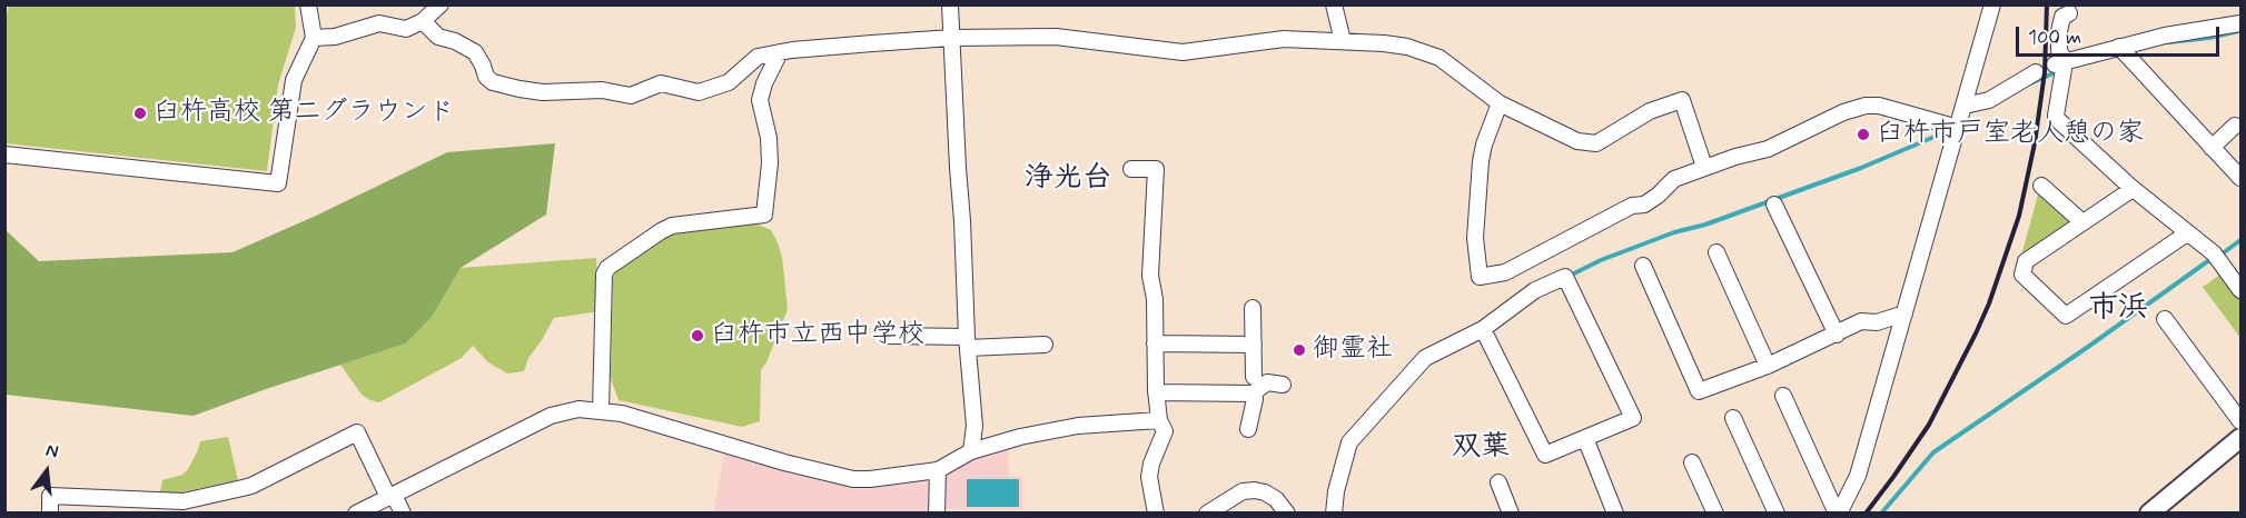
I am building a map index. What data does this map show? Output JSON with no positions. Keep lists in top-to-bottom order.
{
  "districts": ["浄光台", "市浜", "双葉"],
  "places": [
    "臼杵高校 第二グラウンド",
    "臼杵市戸室老人憩の家",
    "臼杵市立西中学校",
    "御霊社"
  ],
  "scale_bar": "100 m",
  "north": "top"
}
